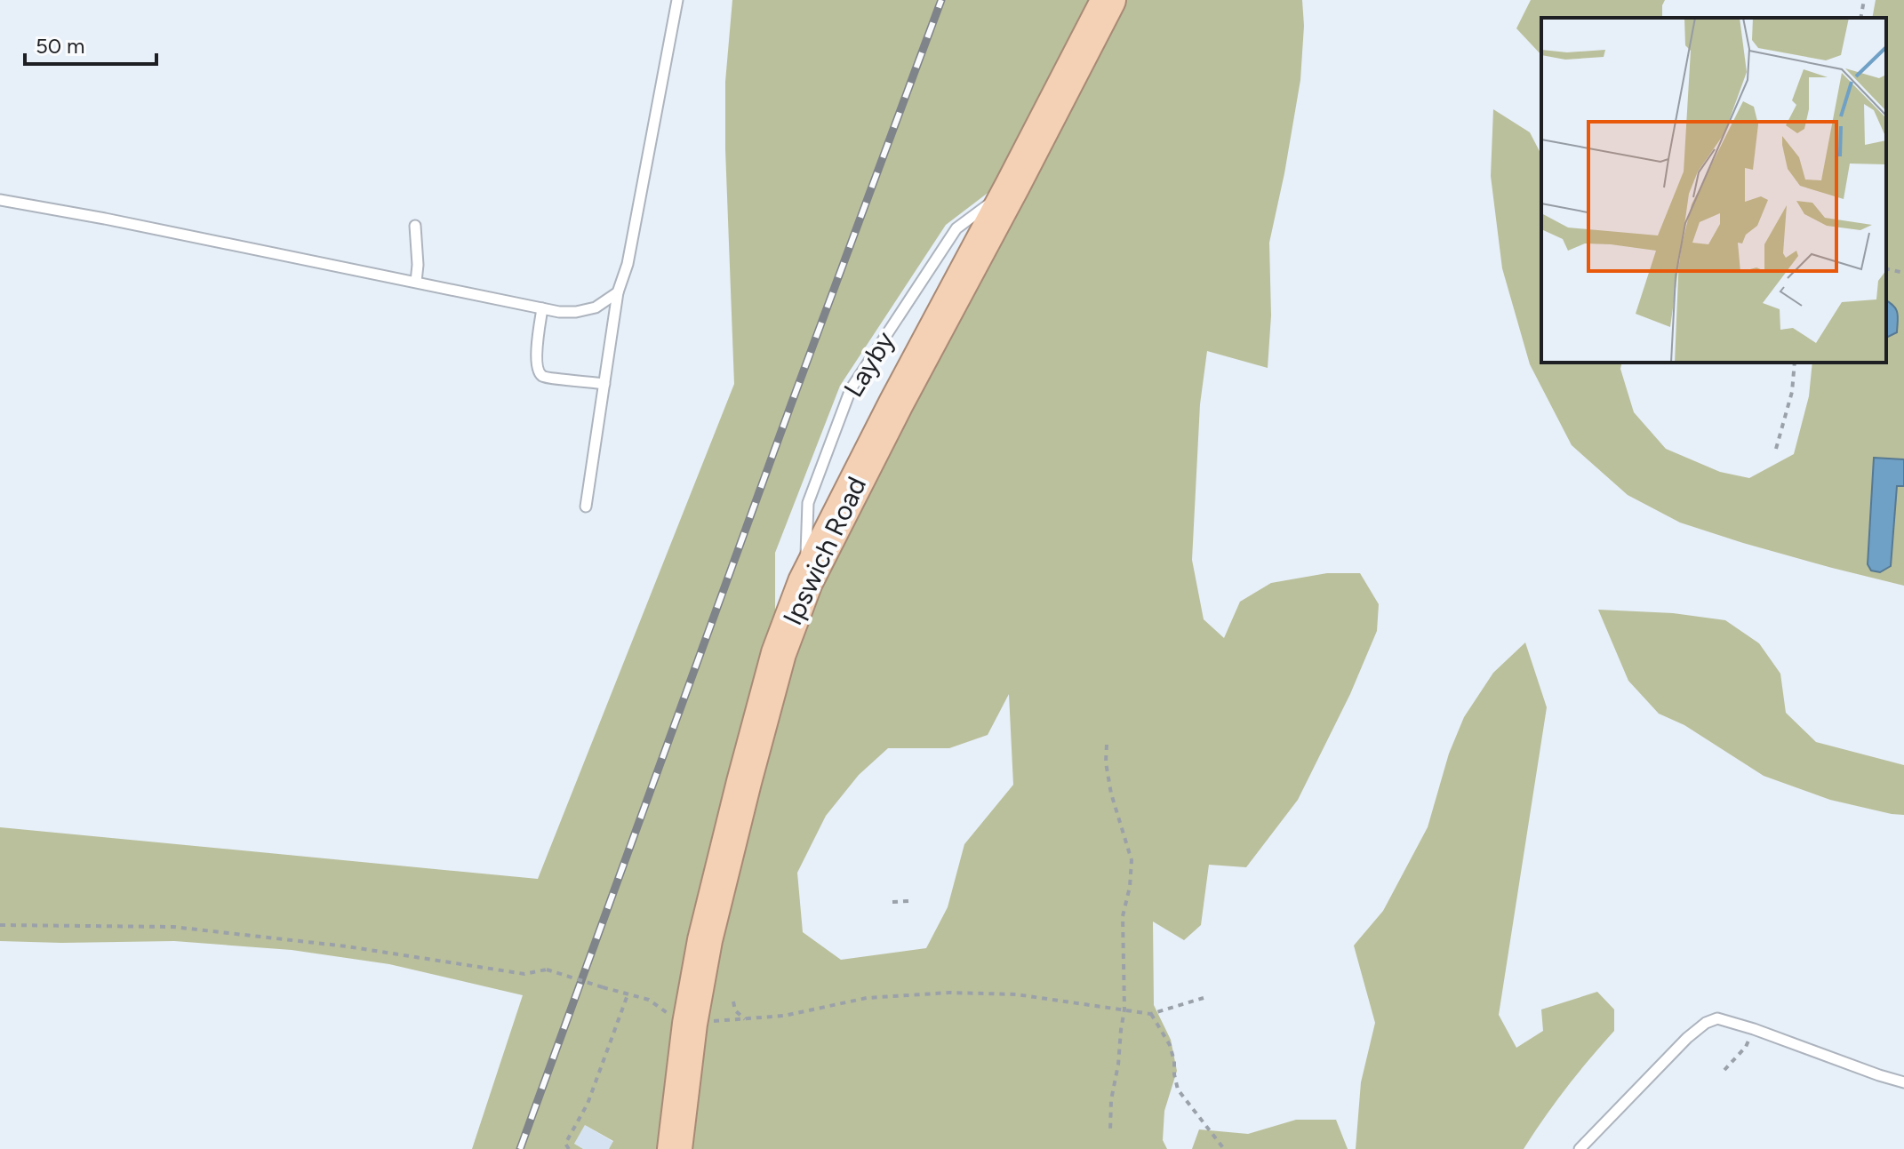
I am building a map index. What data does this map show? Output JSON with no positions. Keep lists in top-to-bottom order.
{
  "streets": {
    "highway": ["Ipswich Road"],
    "lane": ["Layby"]
  },
  "crossings": [
    ["Layby", "Ipswich Road"]
  ],
  "scale_bar": "50 m"
}
